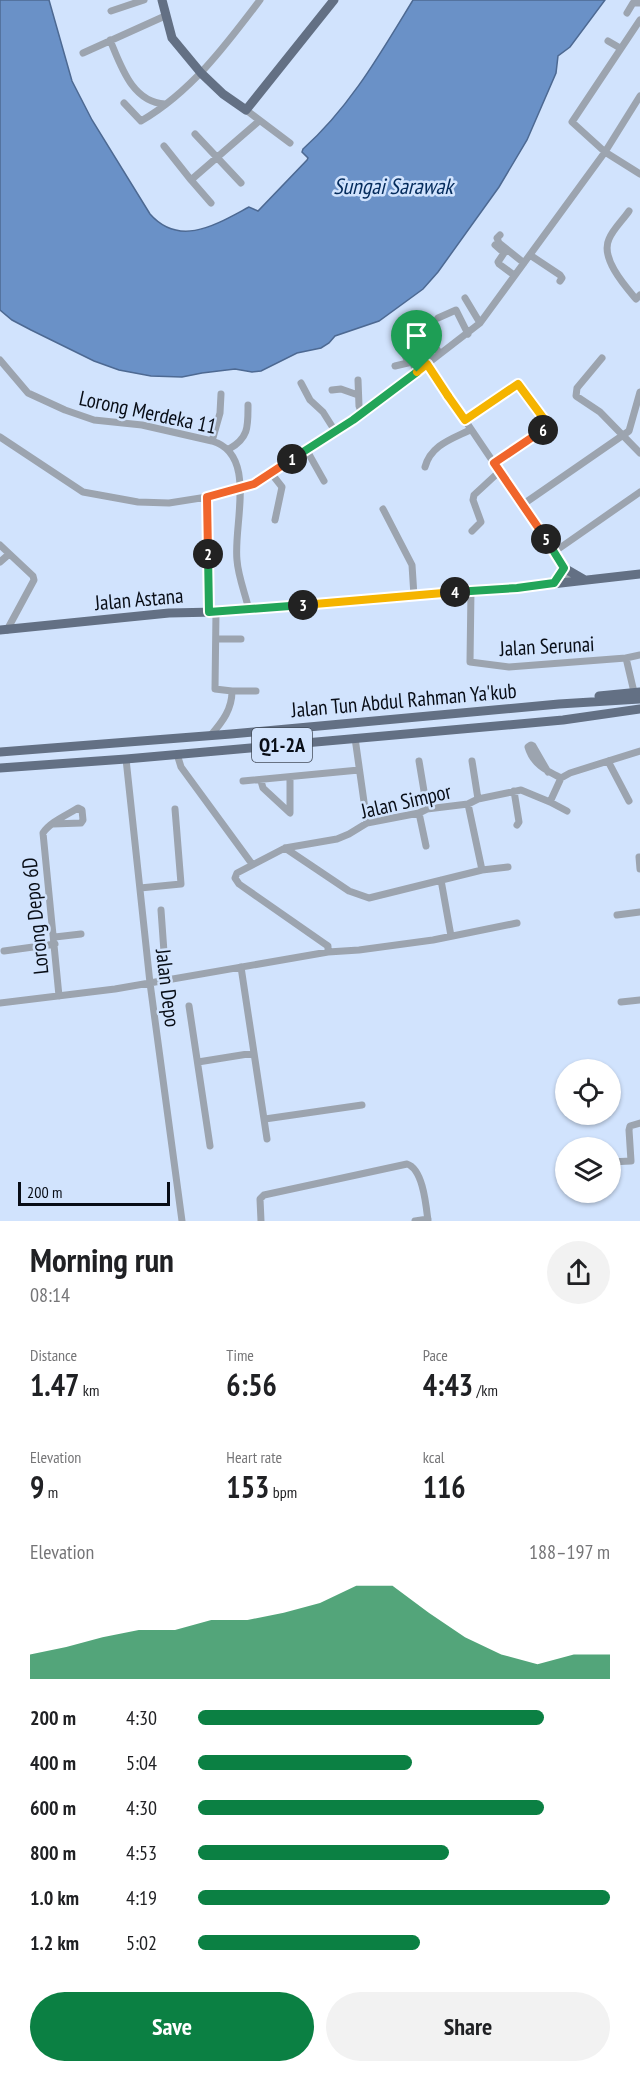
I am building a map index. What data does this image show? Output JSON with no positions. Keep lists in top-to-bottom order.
{
  "streets": {
    "main road": ["Jalan Astana", "Jalan Tun Abdul Rahman Ya'kub", "Q1-2A"],
    "street": [
      "Lorong Merdeka 11",
      "Jalan Serunai",
      "Jalan Simpor",
      "Lorong Depo 6D",
      "Jalan Depo"
    ]
  },
  "crossings": [
    ["Lorong Merdeka 11", "Jalan Astana"],
    ["Jalan Astana", "Jalan Serunai"],
    ["Jalan Serunai", "Jalan Tun Abdul Rahman Ya'kub"],
    ["Jalan Tun Abdul Rahman Ya'kub", "Q1-2A"],
    ["Jalan Tun Abdul Rahman Ya'kub", "Jalan Depo"]
  ],
  "water": ["Sungai Sarawak"],
  "scale_bar": "200 m",
  "page": {
    "pins": [
      "6",
      "1",
      "5",
      "2",
      "4",
      "3"
    ],
    "scale": "200 m",
    "heading": ["Morning run", "08:14"],
    "stats": [
      ["Distance", "1.47 km"],
      ["Time", "6:56"],
      ["Pace", "4:43 /km"],
      ["Elevation", "9 m"],
      ["Heart rate", "153 bpm"],
      ["kcal", "116"]
    ],
    "chart": ["Elevation", "188–197 m"],
    "list": [
      {
        "name": "200 m",
        "note": "4:30"
      },
      {
        "name": "400 m",
        "note": "5:04"
      },
      {
        "name": "600 m",
        "note": "4:30"
      },
      {
        "name": "800 m",
        "note": "4:53"
      },
      {
        "name": "1.0 km",
        "note": "4:19"
      },
      {
        "name": "1.2 km",
        "note": "5:02"
      }
    ],
    "buttons": ["Save", "Share"]
  }
}
